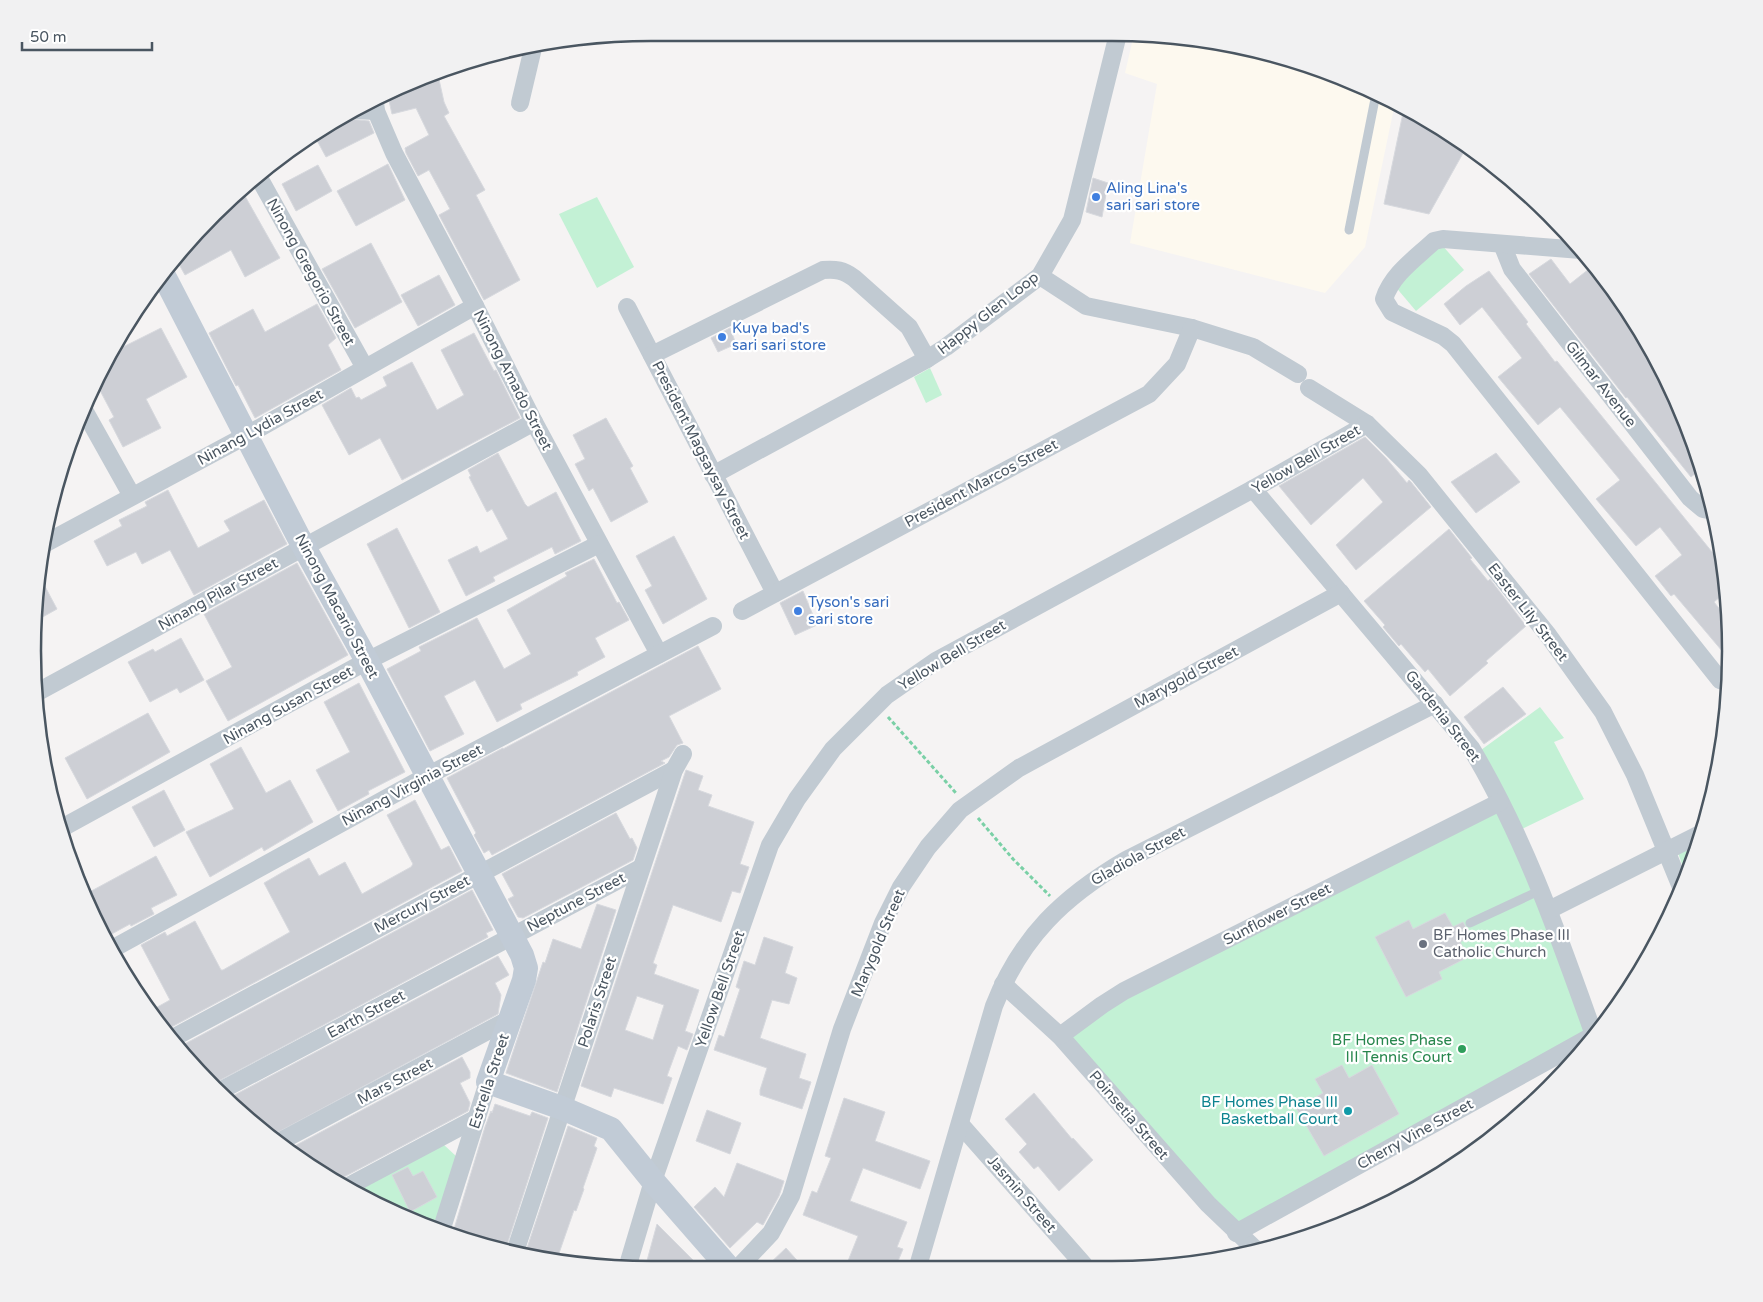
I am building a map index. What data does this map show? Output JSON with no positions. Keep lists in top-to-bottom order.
{
  "streets": {
    "street": [
      "Ninong Gregorio Street",
      "Happy Glen Loop",
      "Ninong Amado Street",
      "Gilmar Avenue",
      "Ninang Lydia Street",
      "President Magsaysay Street",
      "Yellow Bell Street",
      "President Marcos Street",
      "Ninang Pilar Street",
      "Ninong Macario Street",
      "Easter Lily Street",
      "Marygold Street",
      "Ninang Susan Street",
      "Gardenia Street",
      "Ninang Virginia Street",
      "Gladiola Street",
      "Neptune Street",
      "Mercury Street",
      "Sunflower Street",
      "Polaris Street",
      "Earth Street",
      "Mars Street",
      "Estrella Street",
      "Poinsetia Street",
      "Cherry Vine Street",
      "Jasmin Street"
    ]
  },
  "crossings": [
    ["Ninong Gregorio Street", "Ninang Lydia Street"],
    ["Happy Glen Loop", "President Magsaysay Street"],
    ["Happy Glen Loop", "Easter Lily Street"],
    ["Ninong Amado Street", "Ninang Lydia Street"],
    ["Ninong Amado Street", "Ninang Pilar Street"],
    ["Ninong Amado Street", "Ninang Susan Street"],
    ["Ninong Amado Street", "Ninang Virginia Street"],
    ["Ninang Lydia Street", "Ninong Macario Street"],
    ["President Magsaysay Street", "President Marcos Street"],
    ["Yellow Bell Street", "Easter Lily Street"],
    ["Yellow Bell Street", "Gardenia Street"],
    ["President Marcos Street", "Easter Lily Street"],
    ["Ninang Pilar Street", "Ninong Macario Street"],
    ["Ninong Macario Street", "Ninang Susan Street"],
    ["Ninong Macario Street", "Ninang Virginia Street"],
    ["Ninong Macario Street", "Neptune Street"],
    ["Ninong Macario Street", "Mercury Street"],
    ["Ninong Macario Street", "Earth Street"],
    ["Ninong Macario Street", "Estrella Street"],
    ["Marygold Street", "Gardenia Street"],
    ["Gardenia Street", "Gladiola Street"],
    ["Gardenia Street", "Sunflower Street"],
    ["Gladiola Street", "Poinsetia Street"],
    ["Gladiola Street", "Jasmin Street"],
    ["Neptune Street", "Polaris Street"],
    ["Neptune Street", "Earth Street"],
    ["Neptune Street", "Estrella Street"],
    ["Mercury Street", "Polaris Street"],
    ["Sunflower Street", "Poinsetia Street"],
    ["Earth Street", "Estrella Street"],
    ["Mars Street", "Estrella Street"],
    ["Poinsetia Street", "Cherry Vine Street"]
  ],
  "places": [
    "Aling Lina's sari sari store",
    "Kuya bad's sari sari store",
    "Tyson's sari sari store",
    "BF Homes Phase III Catholic Church",
    "BF Homes Phase III Tennis Court",
    "BF Homes Phase III Basketball Court"
  ],
  "scale_bar": "50 m"
}
